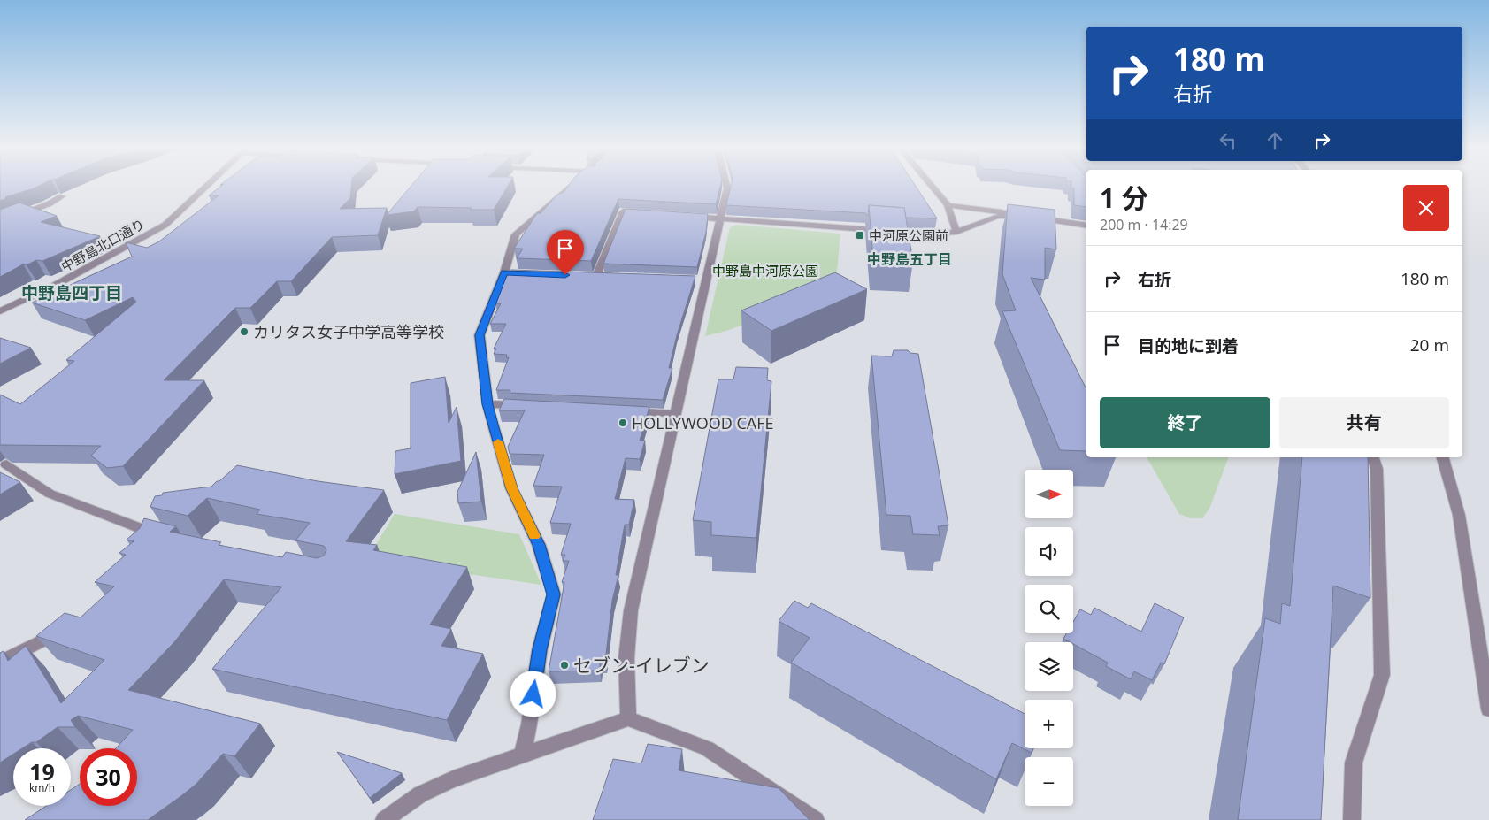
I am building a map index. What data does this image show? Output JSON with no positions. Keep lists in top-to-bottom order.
{
  "streets": {
    "street": ["中野島北口通り"]
  },
  "districts": ["中野島五丁目", "中野島四丁目"],
  "parks": ["中野島中河原公園"],
  "places": {
    "transit": ["中河原公園前"],
    "other": ["カリタス女子中学高等学校", "HOLLYWOOD CAFE", "セブン-イレブン"]
  },
  "north": "right",
  "page": {
    "turn": ["180 m", "右折"],
    "heading": ["1 分", "200 m · 14:29"],
    "list": [
      {
        "name": "右折",
        "value": "180 m"
      },
      {
        "name": "目的地に到着",
        "value": "20 m"
      }
    ],
    "buttons": ["終了", "共有"],
    "map_buttons": ["+", "−"],
    "speed": "19 km/h",
    "limit": "30"
  }
}
